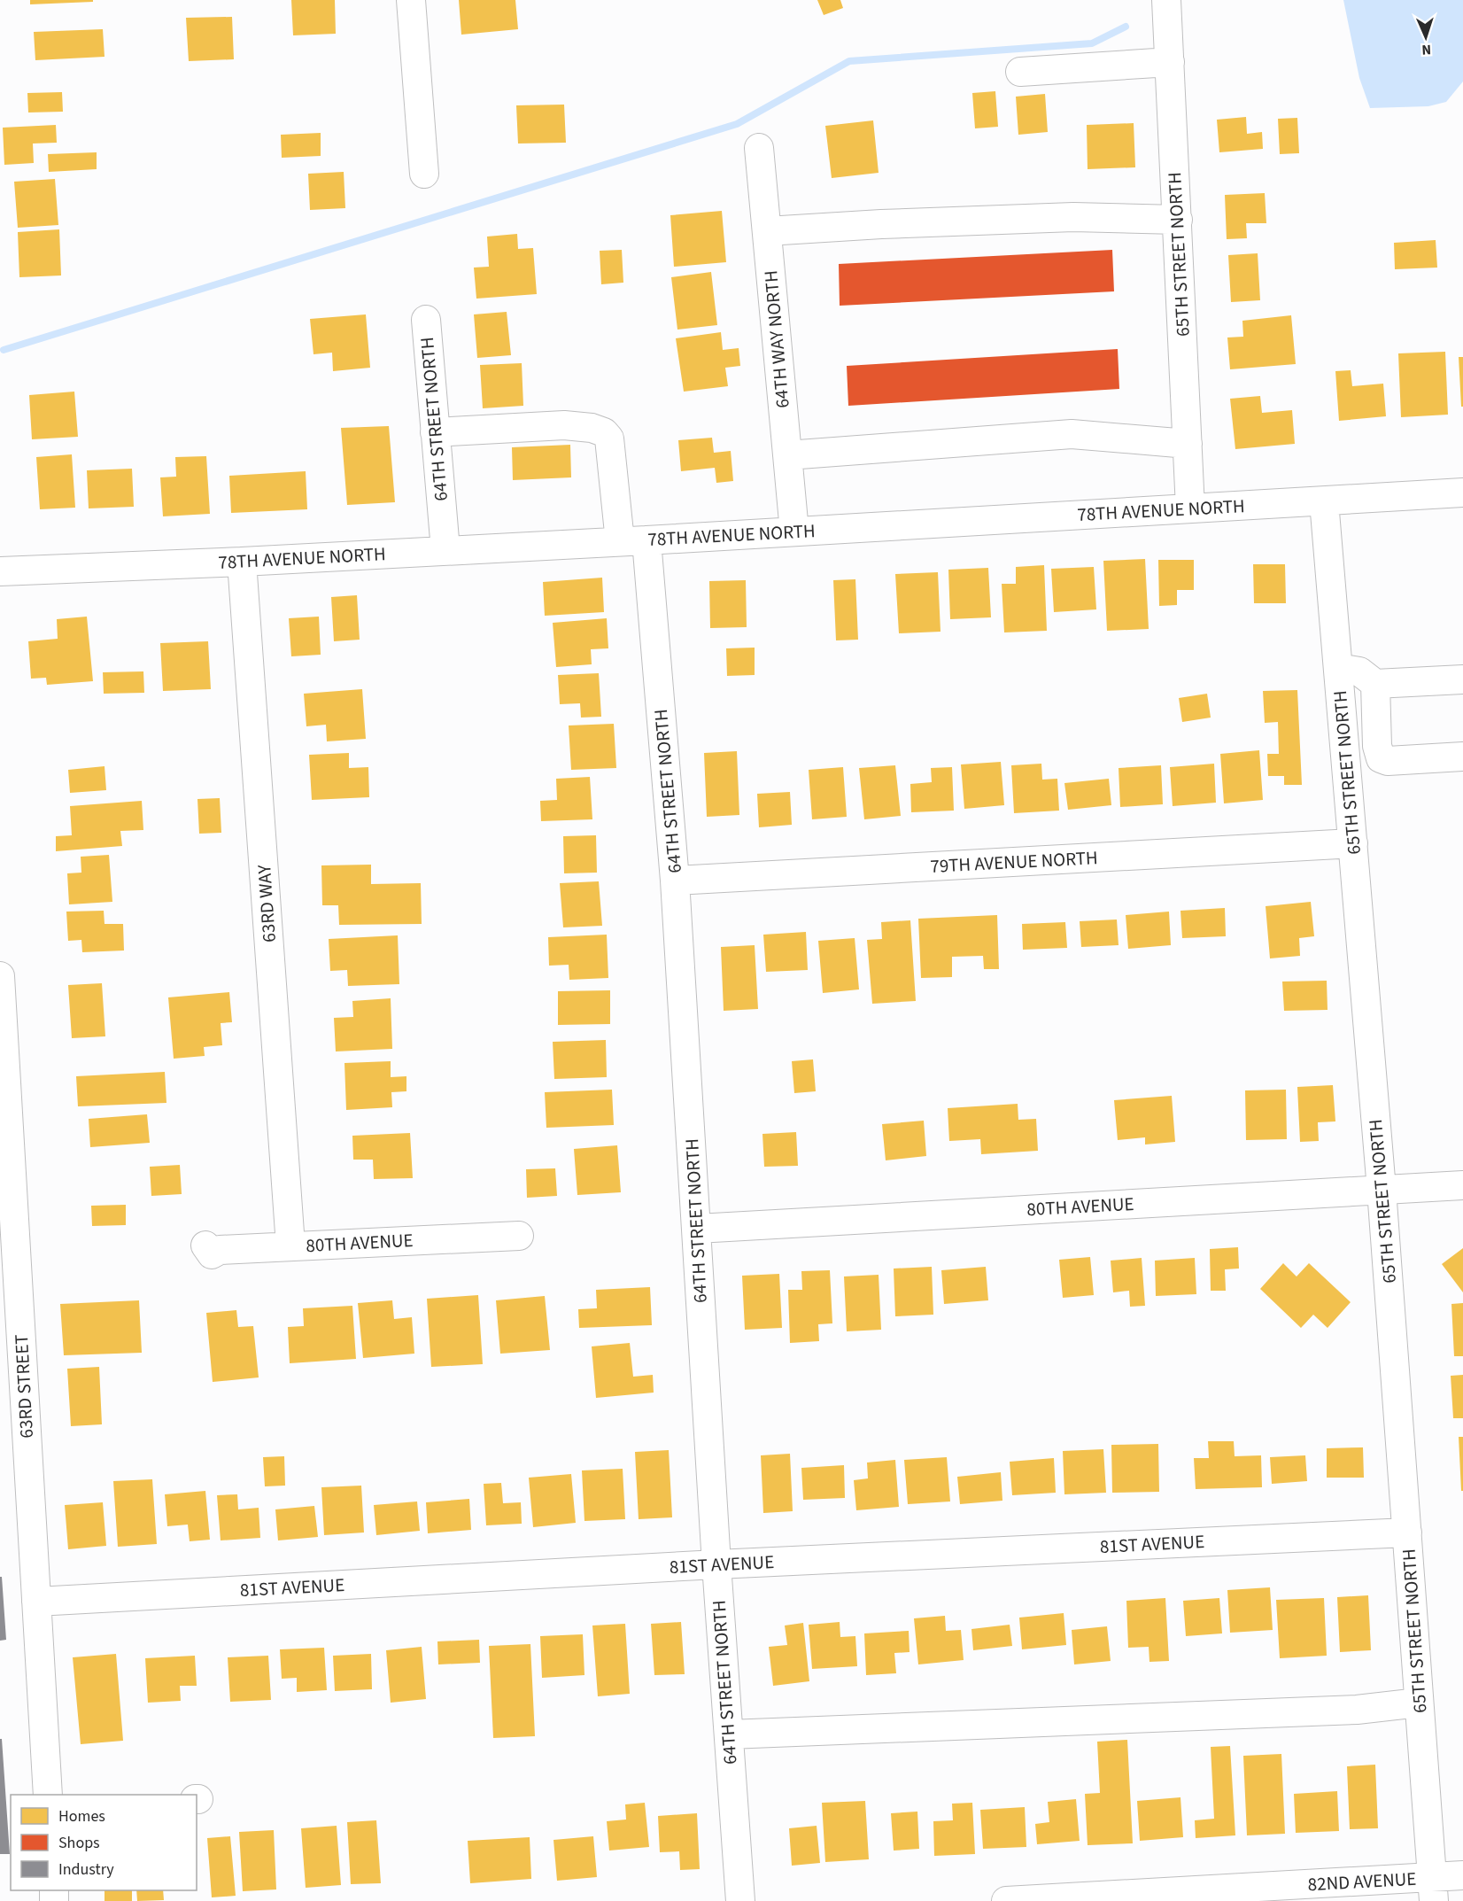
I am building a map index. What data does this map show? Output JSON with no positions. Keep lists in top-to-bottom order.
{
  "streets": {
    "street": [
      "65TH STREET NORTH",
      "64TH WAY NORTH",
      "64TH STREET NORTH",
      "78TH AVENUE NORTH",
      "79TH AVENUE NORTH",
      "63RD WAY",
      "80TH AVENUE",
      "63RD STREET",
      "81ST AVENUE",
      "82ND AVENUE"
    ]
  },
  "crossings": [
    ["65TH STREET NORTH", "78TH AVENUE NORTH"],
    ["65TH STREET NORTH", "79TH AVENUE NORTH"],
    ["65TH STREET NORTH", "80TH AVENUE"],
    ["65TH STREET NORTH", "81ST AVENUE"],
    ["65TH STREET NORTH", "82ND AVENUE"],
    ["64TH WAY NORTH", "78TH AVENUE NORTH"],
    ["64TH STREET NORTH", "78TH AVENUE NORTH"],
    ["64TH STREET NORTH", "79TH AVENUE NORTH"],
    ["64TH STREET NORTH", "80TH AVENUE"],
    ["64TH STREET NORTH", "81ST AVENUE"],
    ["78TH AVENUE NORTH", "63RD WAY"],
    ["63RD WAY", "80TH AVENUE"],
    ["63RD STREET", "81ST AVENUE"]
  ],
  "legend": ["Homes", "Shops", "Industry"],
  "north": "bottom"
}
